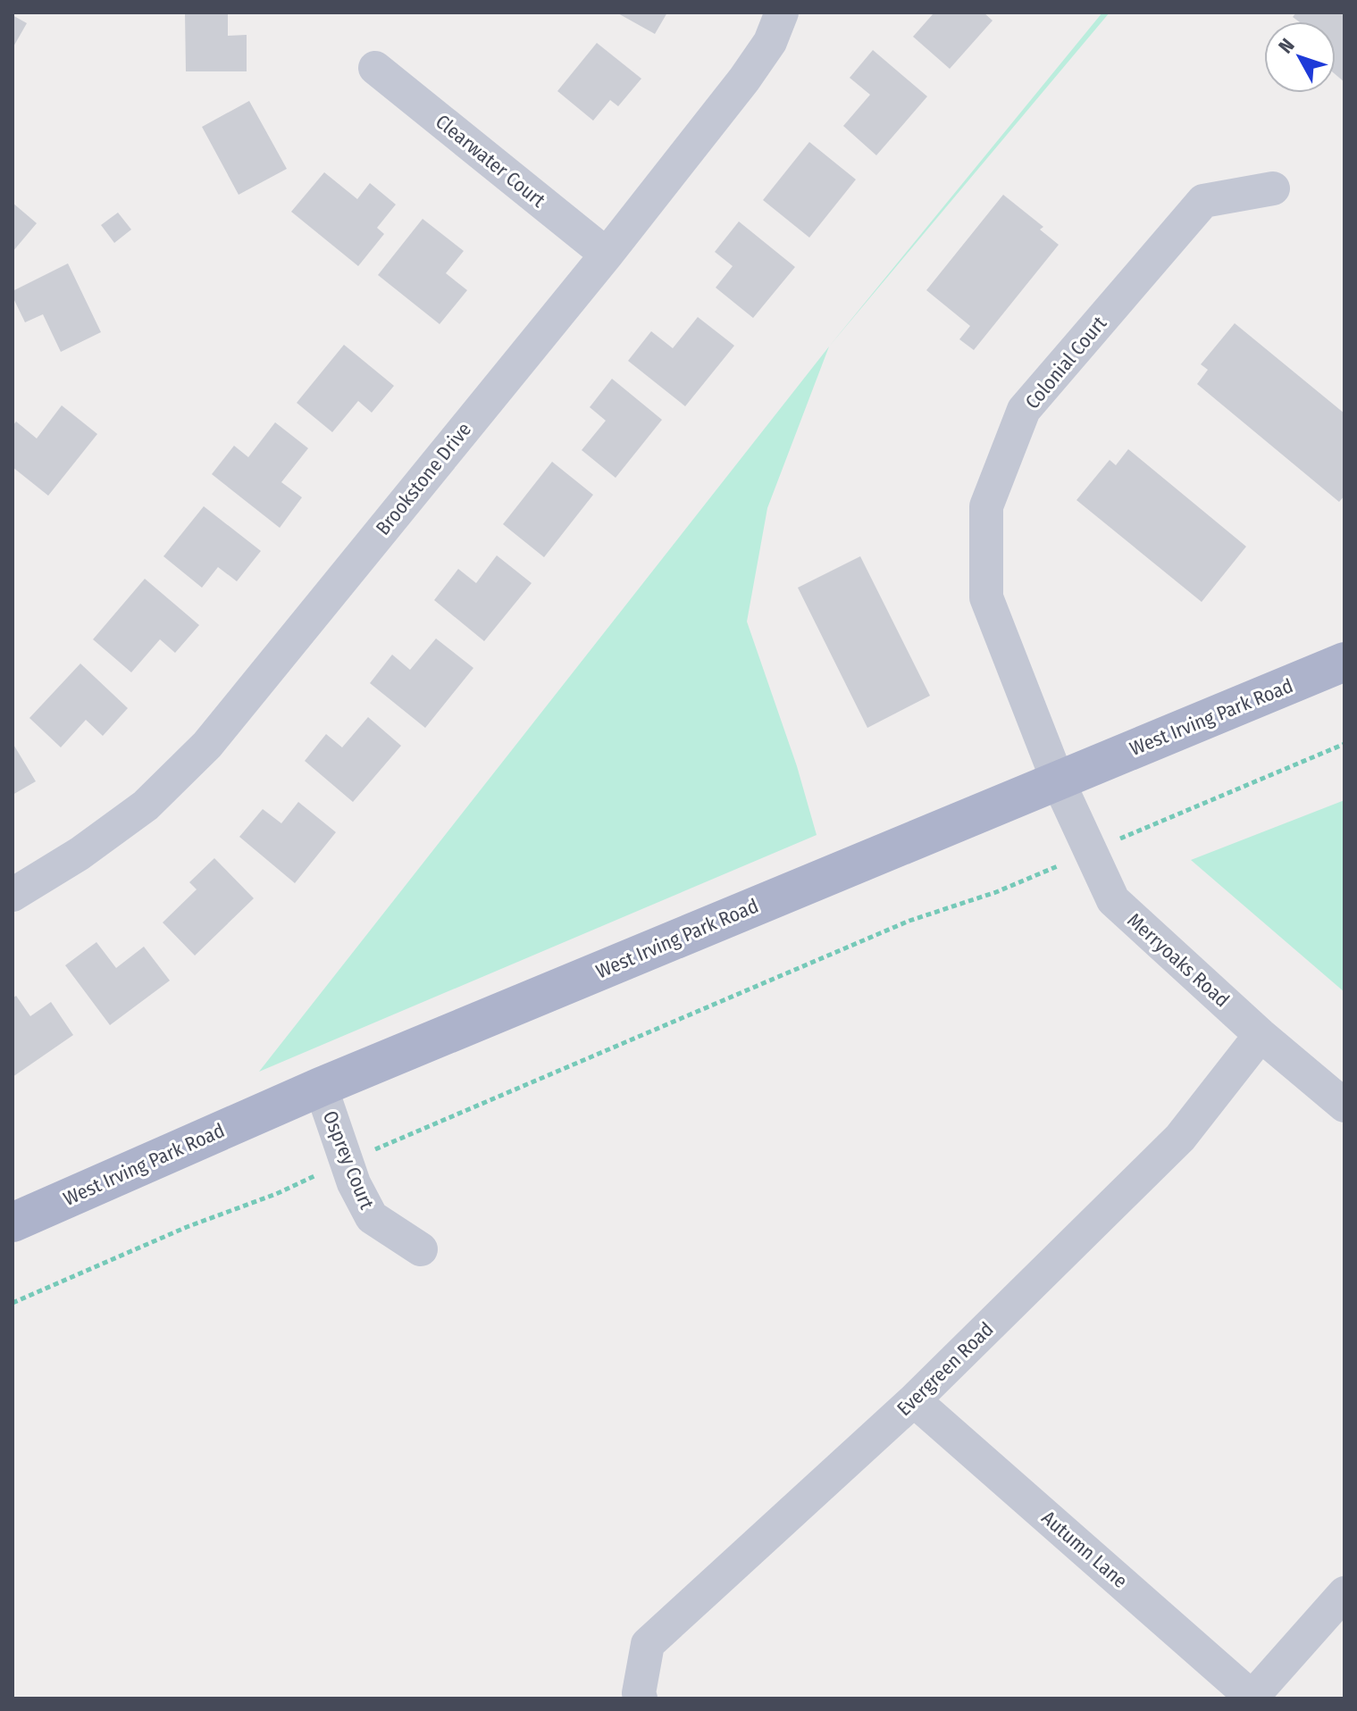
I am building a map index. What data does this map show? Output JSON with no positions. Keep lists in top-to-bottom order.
{
  "streets": {
    "main road": ["West Irving Park Road"],
    "street": [
      "Clearwater Court",
      "Colonial Court",
      "Brookstone Drive",
      "Merryoaks Road",
      "Osprey Court",
      "Evergreen Road",
      "Autumn Lane"
    ]
  },
  "crossings": [
    ["Clearwater Court", "Brookstone Drive"],
    ["Colonial Court", "West Irving Park Road"],
    ["Colonial Court", "Merryoaks Road"],
    ["West Irving Park Road", "Merryoaks Road"],
    ["West Irving Park Road", "Osprey Court"],
    ["Merryoaks Road", "Evergreen Road"],
    ["Evergreen Road", "Autumn Lane"]
  ],
  "north": "top left"
}
